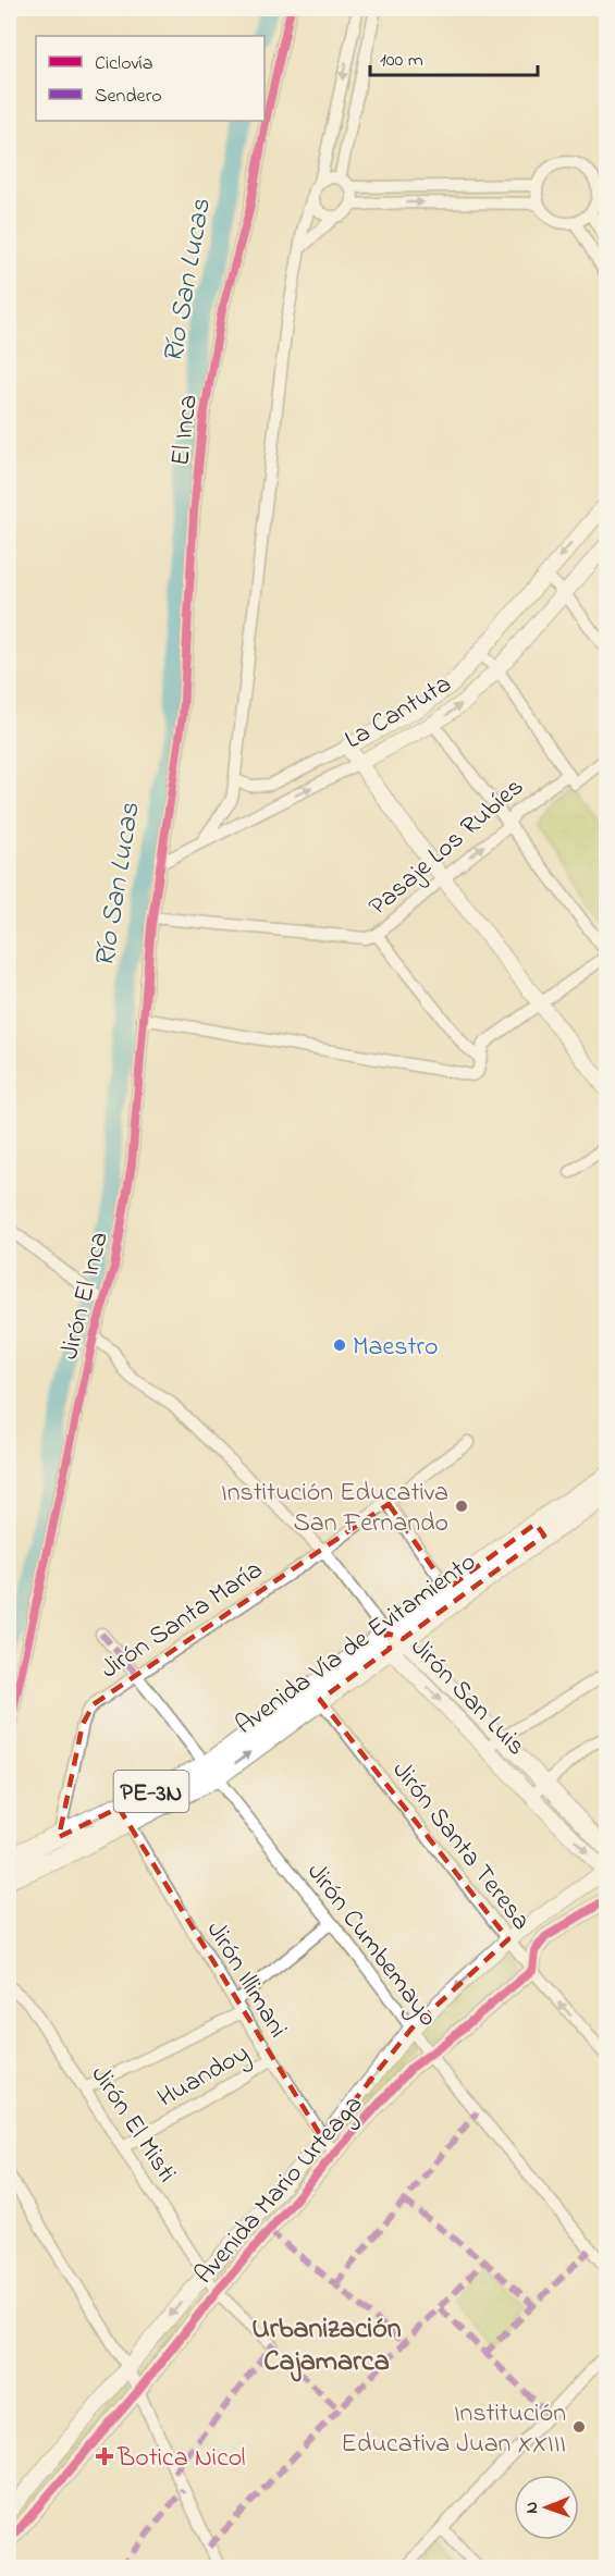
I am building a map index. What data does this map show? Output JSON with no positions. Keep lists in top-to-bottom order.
{
  "streets": {
    "highway": ["Avenida Vía de Evitamiento", "PE-3N"],
    "street": [
      "El Inca",
      "La Cantuta",
      "Pasaje Los Rubíes",
      "Jirón El Inca",
      "Jirón Santa María",
      "Jirón San Luis",
      "Jirón Santa Teresa",
      "Jirón Cumbemayo",
      "Jirón Illimani",
      "Huandoy",
      "Jirón El Misti",
      "Avenida Mario Urteaga"
    ]
  },
  "crossings": [
    ["El Inca", "La Cantuta"],
    ["El Inca", "Jirón El Inca"],
    ["La Cantuta", "Jirón El Inca"],
    ["Pasaje Los Rubíes", "Jirón El Inca"],
    ["Jirón Santa María", "PE-3N"],
    ["Jirón Santa María", "Jirón Cumbemayo"],
    ["Avenida Vía de Evitamiento", "Jirón San Luis"],
    ["Avenida Vía de Evitamiento", "PE-3N"],
    ["Avenida Vía de Evitamiento", "Jirón Santa Teresa"],
    ["Avenida Vía de Evitamiento", "Jirón Cumbemayo"],
    ["Avenida Vía de Evitamiento", "Jirón Illimani"],
    ["Jirón San Luis", "PE-3N"],
    ["Jirón San Luis", "Avenida Mario Urteaga"],
    ["PE-3N", "Jirón Cumbemayo"],
    ["PE-3N", "Jirón Illimani"],
    ["Jirón Santa Teresa", "Avenida Mario Urteaga"],
    ["Jirón Cumbemayo", "Avenida Mario Urteaga"],
    ["Jirón Illimani", "Huandoy"],
    ["Jirón Illimani", "Avenida Mario Urteaga"],
    ["Huandoy", "Jirón El Misti"],
    ["Jirón El Misti", "Avenida Mario Urteaga"]
  ],
  "districts": ["Urbanización Cajamarca"],
  "water": ["Río San Lucas"],
  "places": {
    "other": ["Maestro", "Institución Educativa San Fernando", "Institución Educativa Juan XXIII"],
    "health": ["Botica Nicol"]
  },
  "legend": ["Ciclovía", "Sendero"],
  "scale_bar": "100 m",
  "north": "left"
}
